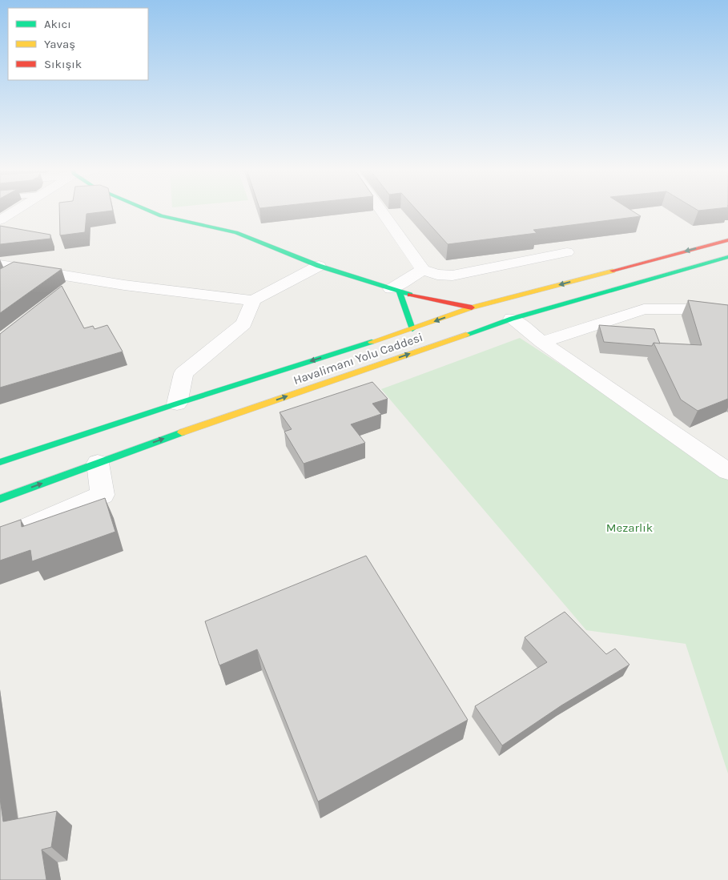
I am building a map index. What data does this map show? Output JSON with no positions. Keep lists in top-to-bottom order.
{
  "streets": {
    "main road": ["Havalimanı Yolu Caddesi"]
  },
  "parks": ["Mezarlık"],
  "legend": ["Akıcı", "Yavaş", "Sıkışık"]
}
